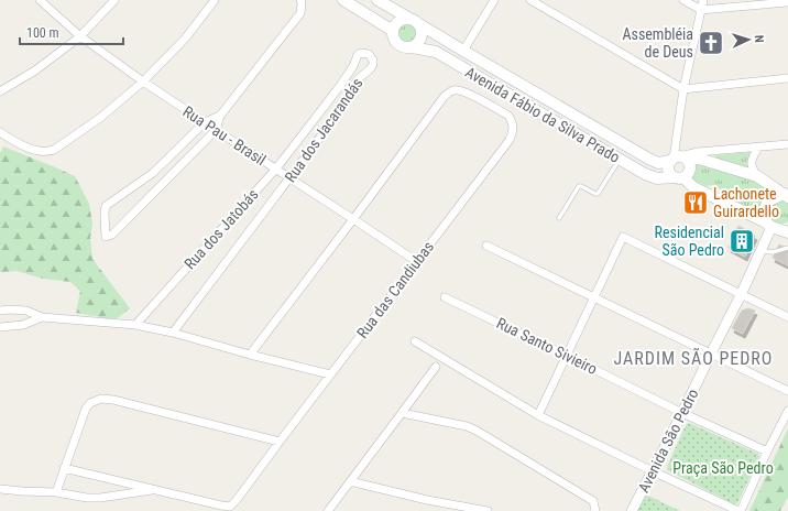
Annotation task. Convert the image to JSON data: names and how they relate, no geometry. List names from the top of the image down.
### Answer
{
  "streets": {
    "main road": ["Avenida Fábio da Silva Prado"],
    "street": [
      "Rua dos Jacarandás",
      "Rua Pau - Brasil",
      "Rua dos Jatobás",
      "Rua das Candiubas",
      "Rua Santo Sivieiro",
      "Avenida São Pedro"
    ]
  },
  "crossings": [
    ["Rua dos Jacarandás", "Rua Pau - Brasil"],
    ["Rua dos Jacarandás", "Rua dos Jatobás"],
    ["Rua Pau - Brasil", "Rua dos Jatobás"],
    ["Rua Pau - Brasil", "Rua das Candiubas"],
    ["Rua Santo Sivieiro", "Avenida São Pedro"]
  ],
  "districts": ["JARDIM SÃO PEDRO"],
  "parks": ["Praça São Pedro"],
  "places": {
    "church": ["Assembléia de Deus"],
    "restaurant": ["Lachonete Guirardello"],
    "building": ["Residencial São Pedro"]
  },
  "scale_bar": "100 m",
  "north": "right"
}
